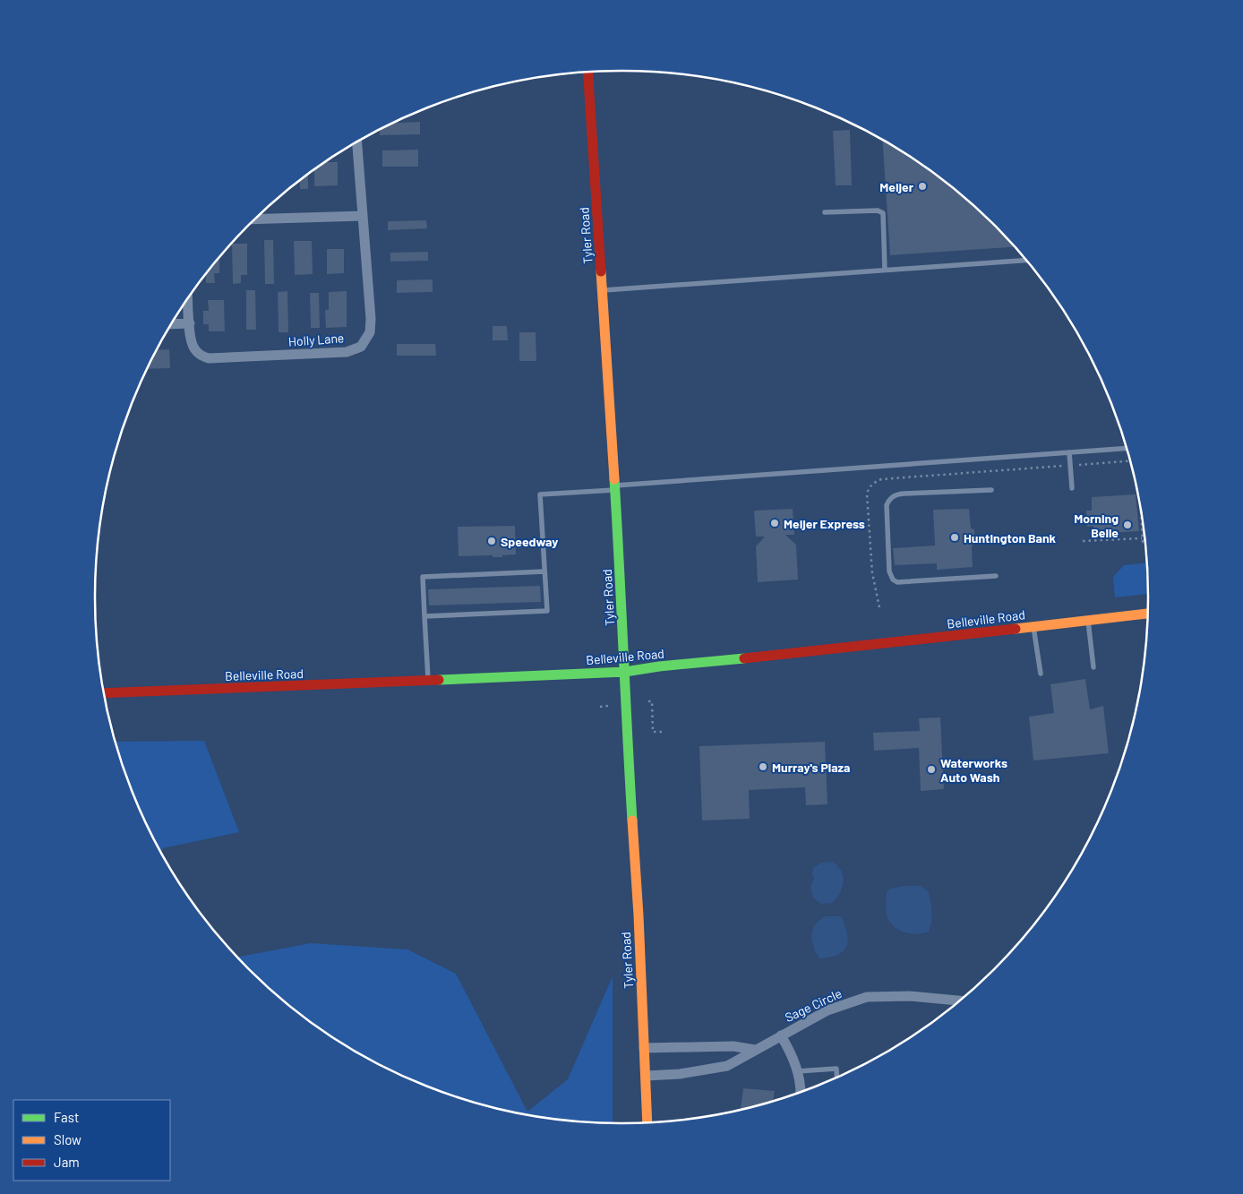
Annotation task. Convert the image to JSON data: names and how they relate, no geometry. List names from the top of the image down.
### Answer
{
  "streets": {
    "street": [
      "Tyler Road",
      "Holly Lane",
      "Belleville Road",
      "Sage Circle"
    ]
  },
  "crossings": [
    ["Tyler Road", "Belleville Road"],
    ["Tyler Road", "Sage Circle"]
  ],
  "places": [
    "Meijer",
    "Meijer Express",
    "Morning Belle",
    "Huntington Bank",
    "Speedway",
    "Murray's Plaza",
    "Waterworks Auto Wash"
  ],
  "legend": ["Fast", "Slow", "Jam"]
}
